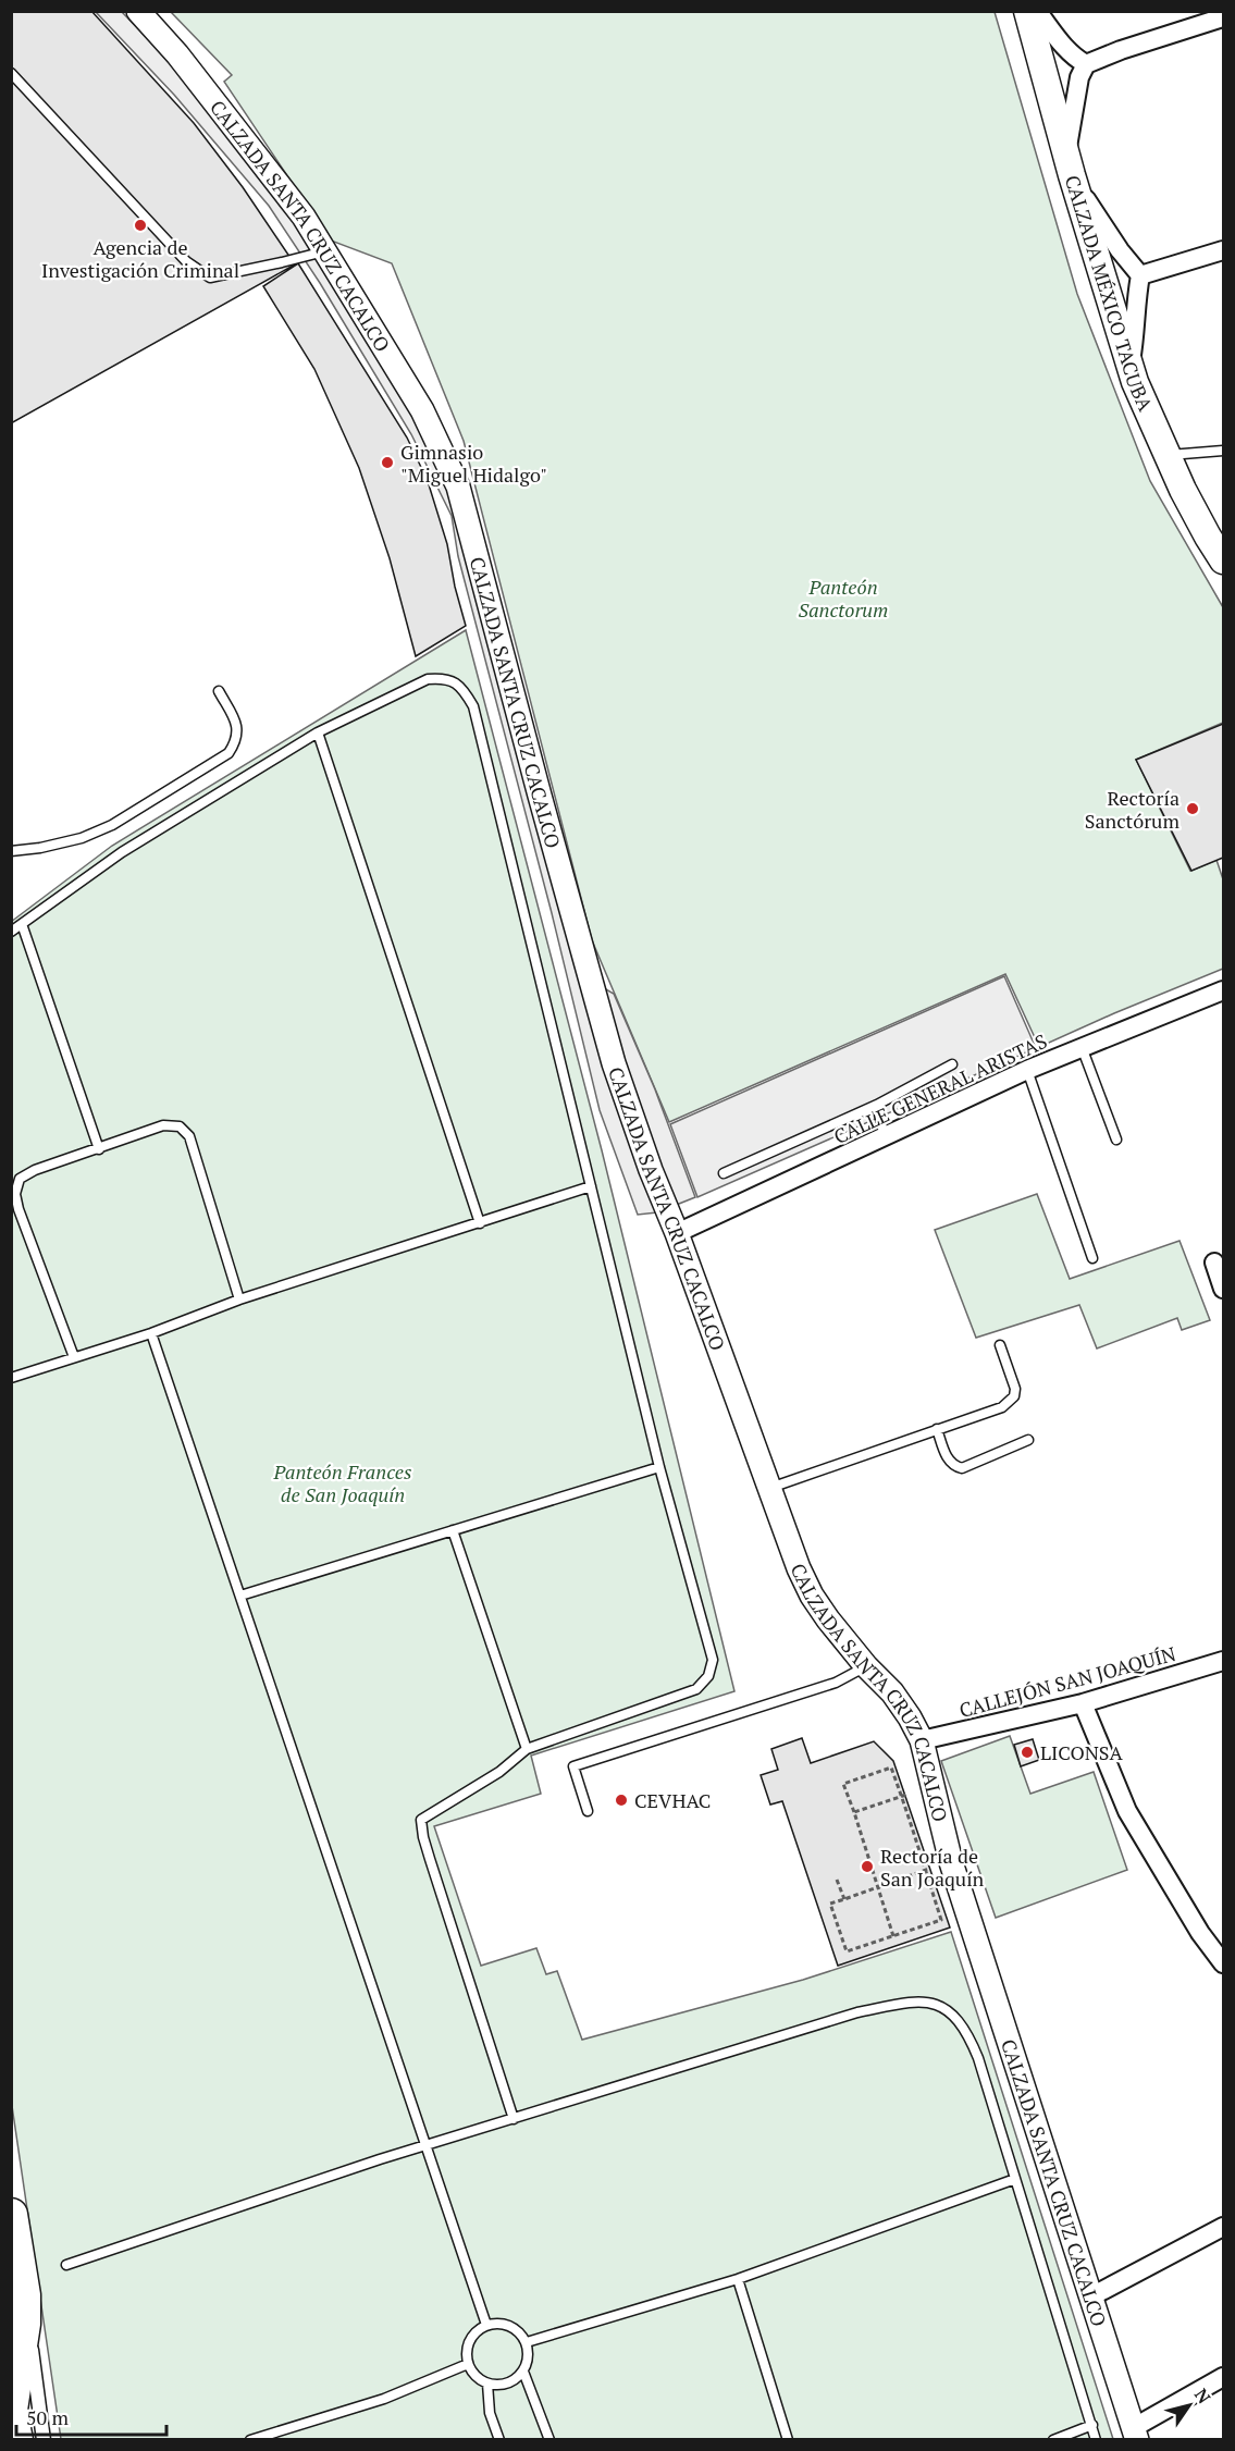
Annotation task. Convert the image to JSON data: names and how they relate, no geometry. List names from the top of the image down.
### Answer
{
  "streets": {
    "main road": ["CALZADA MÉXICO TACUBA"],
    "street": ["CALZADA SANTA CRUZ CACALCO", "CALLE GENERAL ARISTAS", "CALLEJÓN SAN JOAQUÍN"]
  },
  "crossings": [
    ["CALZADA SANTA CRUZ CACALCO", "CALLE GENERAL ARISTAS"],
    ["CALZADA SANTA CRUZ CACALCO", "CALLEJÓN SAN JOAQUÍN"]
  ],
  "parks": ["Panteón Sanctorum", "Panteón Frances de San Joaquín"],
  "places": [
    "Agencia de Investigación Criminal",
    "Gimnasio \"Miguel Hidalgo\"",
    "Rectoría Sanctórum",
    "LICONSA",
    "CEVHAC",
    "Rectoría de San Joaquín"
  ],
  "scale_bar": "50 m",
  "north": "top right"
}
